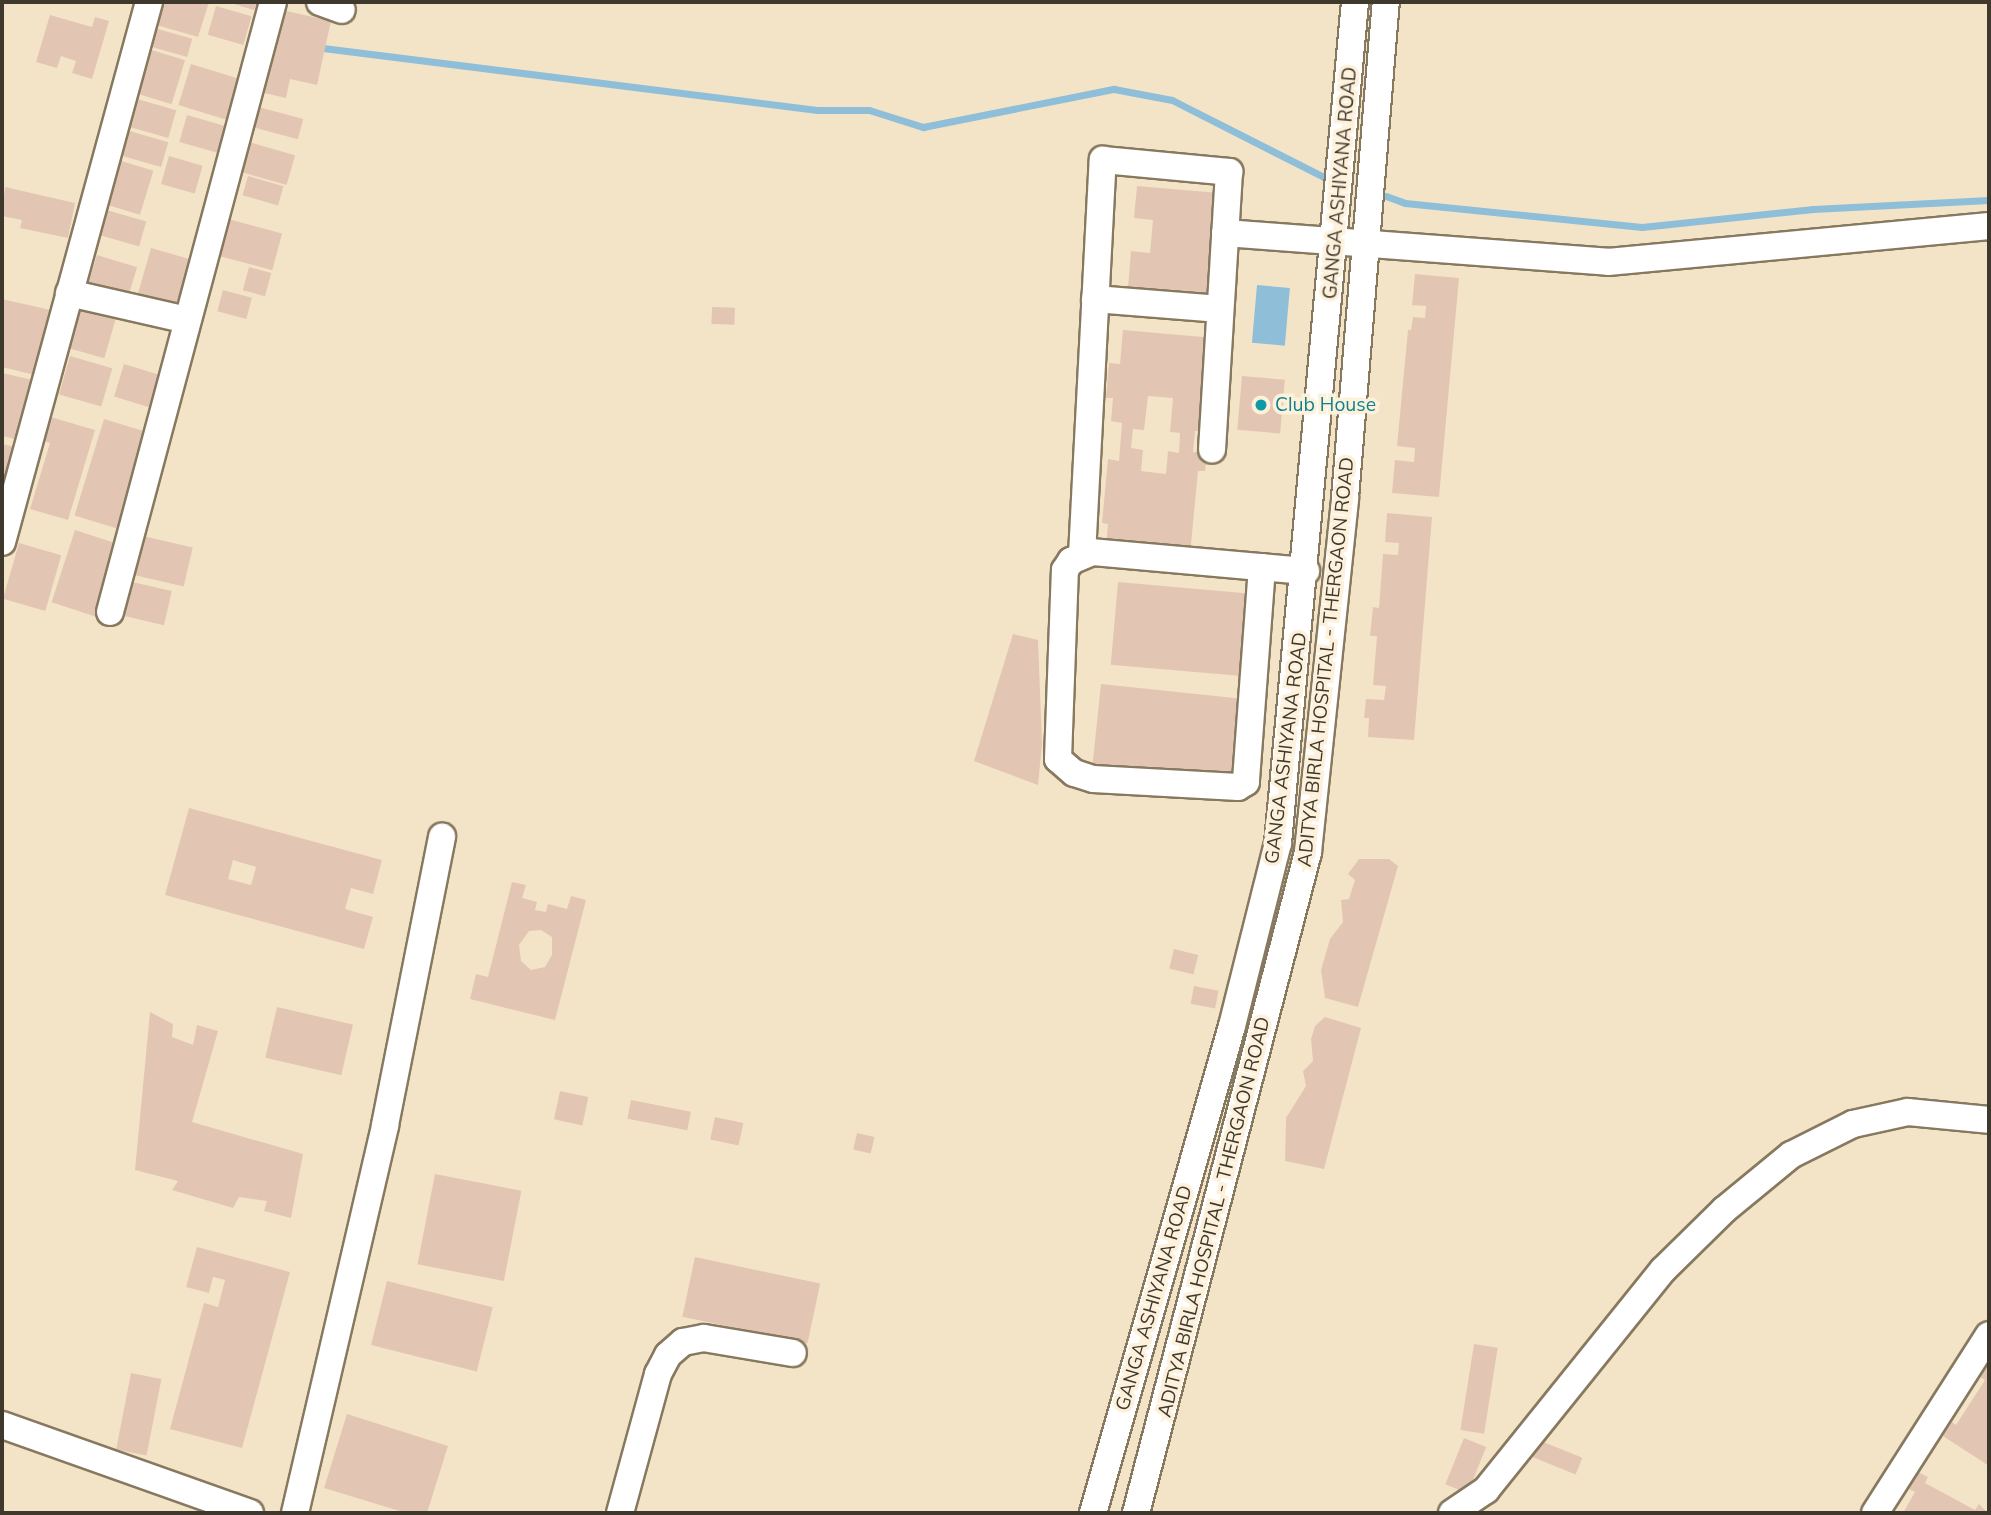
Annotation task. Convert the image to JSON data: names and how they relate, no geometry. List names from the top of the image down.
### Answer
{
  "streets": {
    "street": ["GANGA ASHIYANA ROAD", "ADITYA BIRLA HOSPITAL - THERGAON ROAD"]
  },
  "places": ["Club House"]
}
